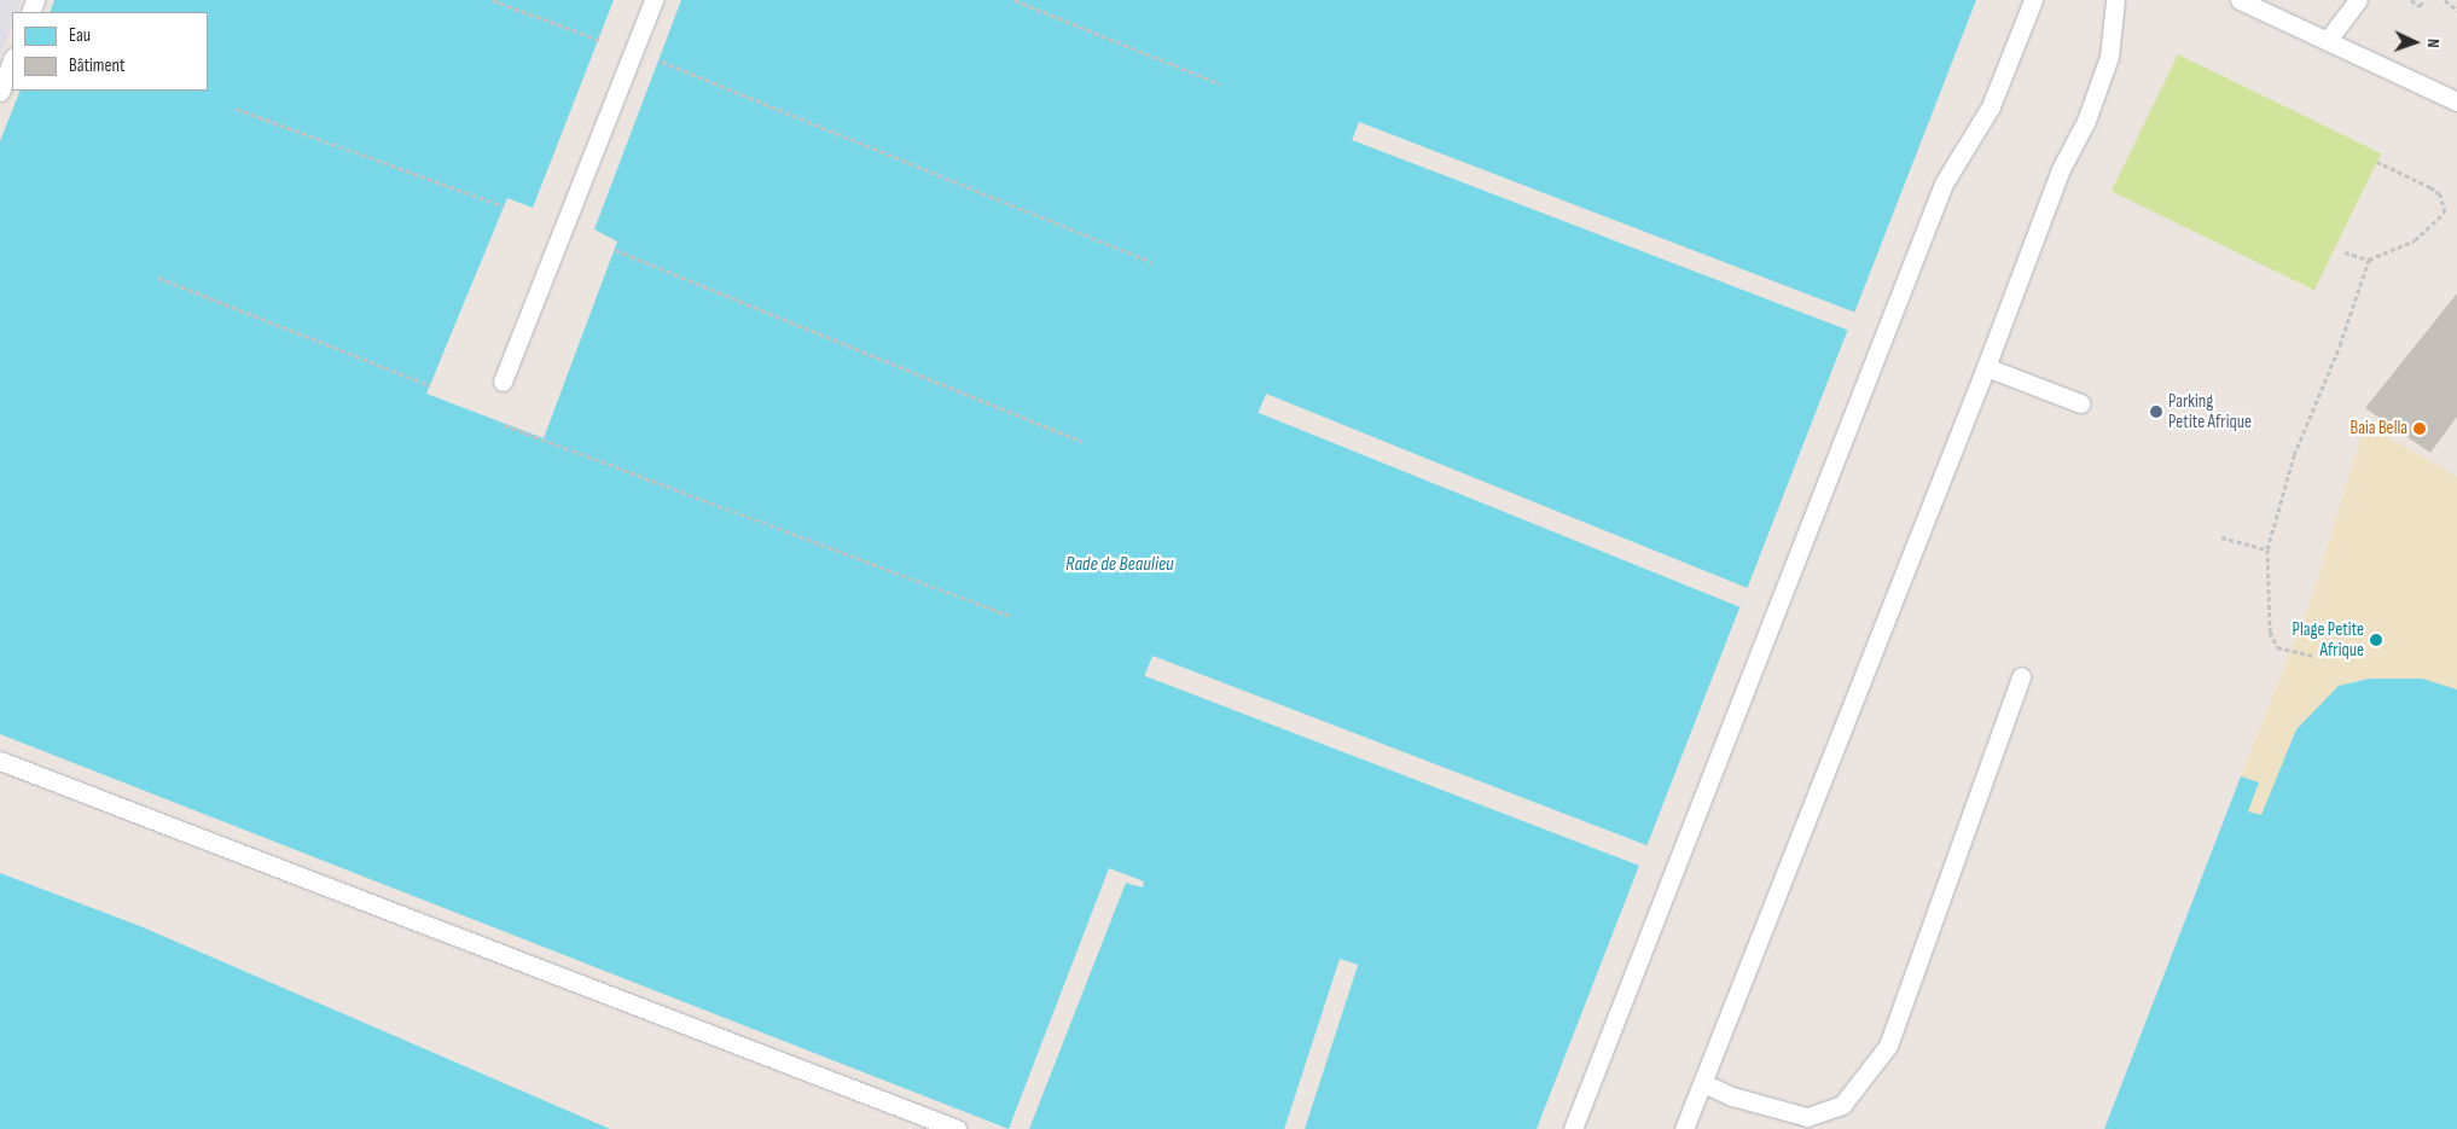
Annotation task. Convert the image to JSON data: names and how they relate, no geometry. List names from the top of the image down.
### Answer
{
  "water": ["Rade de Beaulieu"],
  "places": ["Parking Petite Afrique", "Baia Bella", "Plage Petite Afrique"],
  "legend": ["Eau", "Bâtiment"],
  "north": "right"
}
